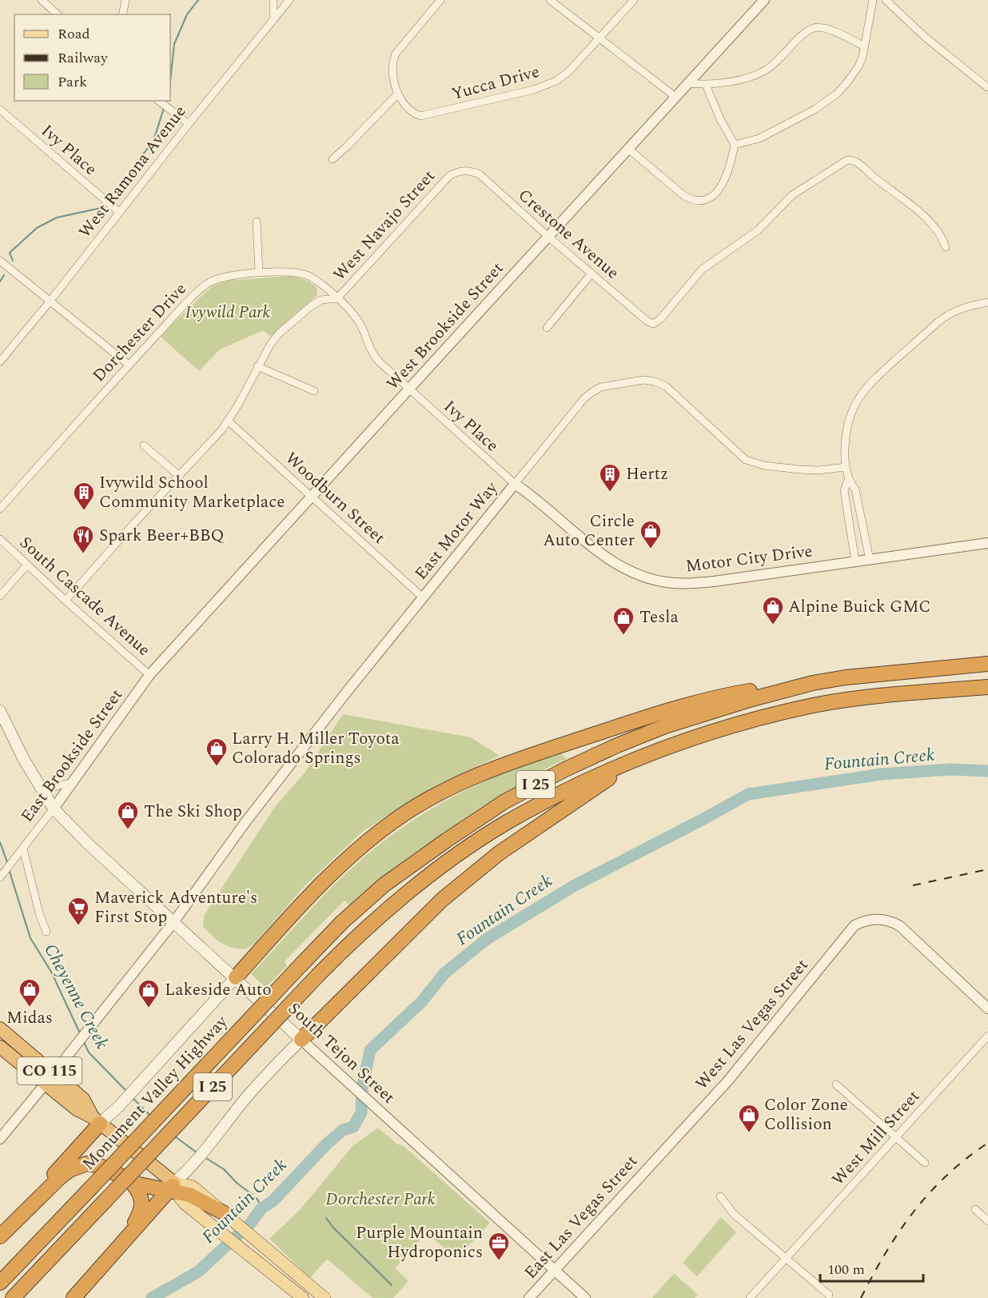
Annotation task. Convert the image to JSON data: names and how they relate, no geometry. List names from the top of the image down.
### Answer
{
  "streets": {
    "highway": ["I 25", "CO 115", "Monument Valley Highway"],
    "main road": ["South Tejon Street"],
    "street": [
      "Yucca Drive",
      "Ivy Place",
      "West Ramona Avenue",
      "West Navajo Street",
      "Crestone Avenue",
      "West Brookside Street",
      "Dorchester Drive",
      "Woodburn Street",
      "East Motor Way",
      "Motor City Drive",
      "South Cascade Avenue",
      "East Brookside Street",
      "West Las Vegas Street",
      "West Mill Street",
      "East Las Vegas Street"
    ]
  },
  "crossings": [
    ["Ivy Place", "West Ramona Avenue"],
    ["Ivy Place", "West Brookside Street"],
    ["Ivy Place", "Dorchester Drive"],
    ["Ivy Place", "East Motor Way"],
    ["Ivy Place", "Motor City Drive"],
    ["West Navajo Street", "Crestone Avenue"],
    ["West Navajo Street", "Dorchester Drive"],
    ["West Navajo Street", "Woodburn Street"],
    ["West Navajo Street", "South Cascade Avenue"],
    ["Crestone Avenue", "West Brookside Street"],
    ["West Brookside Street", "Dorchester Drive"],
    ["West Brookside Street", "Woodburn Street"],
    ["West Brookside Street", "South Cascade Avenue"],
    ["West Brookside Street", "East Brookside Street"],
    ["Woodburn Street", "East Motor Way"],
    ["East Motor Way", "Motor City Drive"],
    ["East Motor Way", "South Tejon Street"],
    ["East Motor Way", "CO 115"],
    ["South Cascade Avenue", "East Brookside Street"],
    ["East Brookside Street", "South Tejon Street"],
    ["West Las Vegas Street", "East Las Vegas Street"],
    ["South Tejon Street", "East Las Vegas Street"]
  ],
  "water": ["Fountain Creek", "Cheyenne Creek"],
  "parks": ["Ivywild Park", "Dorchester Park"],
  "places": {
    "building": ["Hertz", "Ivywild School Community Marketplace"],
    "shop": [
      "Circle Auto Center",
      "Alpine Buick GMC",
      "Tesla",
      "Larry H. Miller Toyota Colorado Springs",
      "The Ski Shop",
      "Midas",
      "Lakeside Auto",
      "Color Zone Collision"
    ],
    "restaurant": ["Spark Beer+BBQ"],
    "supermarket": ["Maverick Adventure's First Stop"],
    "office": ["Purple Mountain Hydroponics"]
  },
  "legend": ["Road", "Railway", "Park"],
  "scale_bar": "100 m"
}
